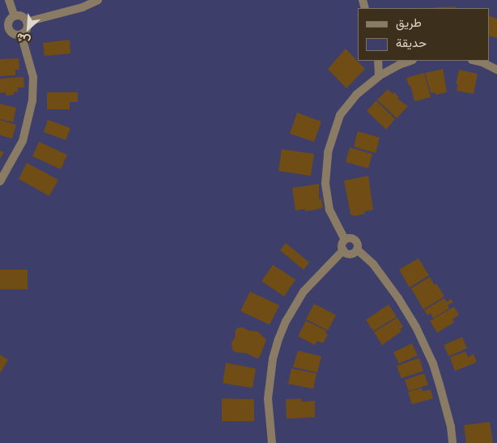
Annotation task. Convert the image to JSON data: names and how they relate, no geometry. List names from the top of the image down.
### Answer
{
  "legend": ["طريق", "حديقة"],
  "north": "bottom left"
}
